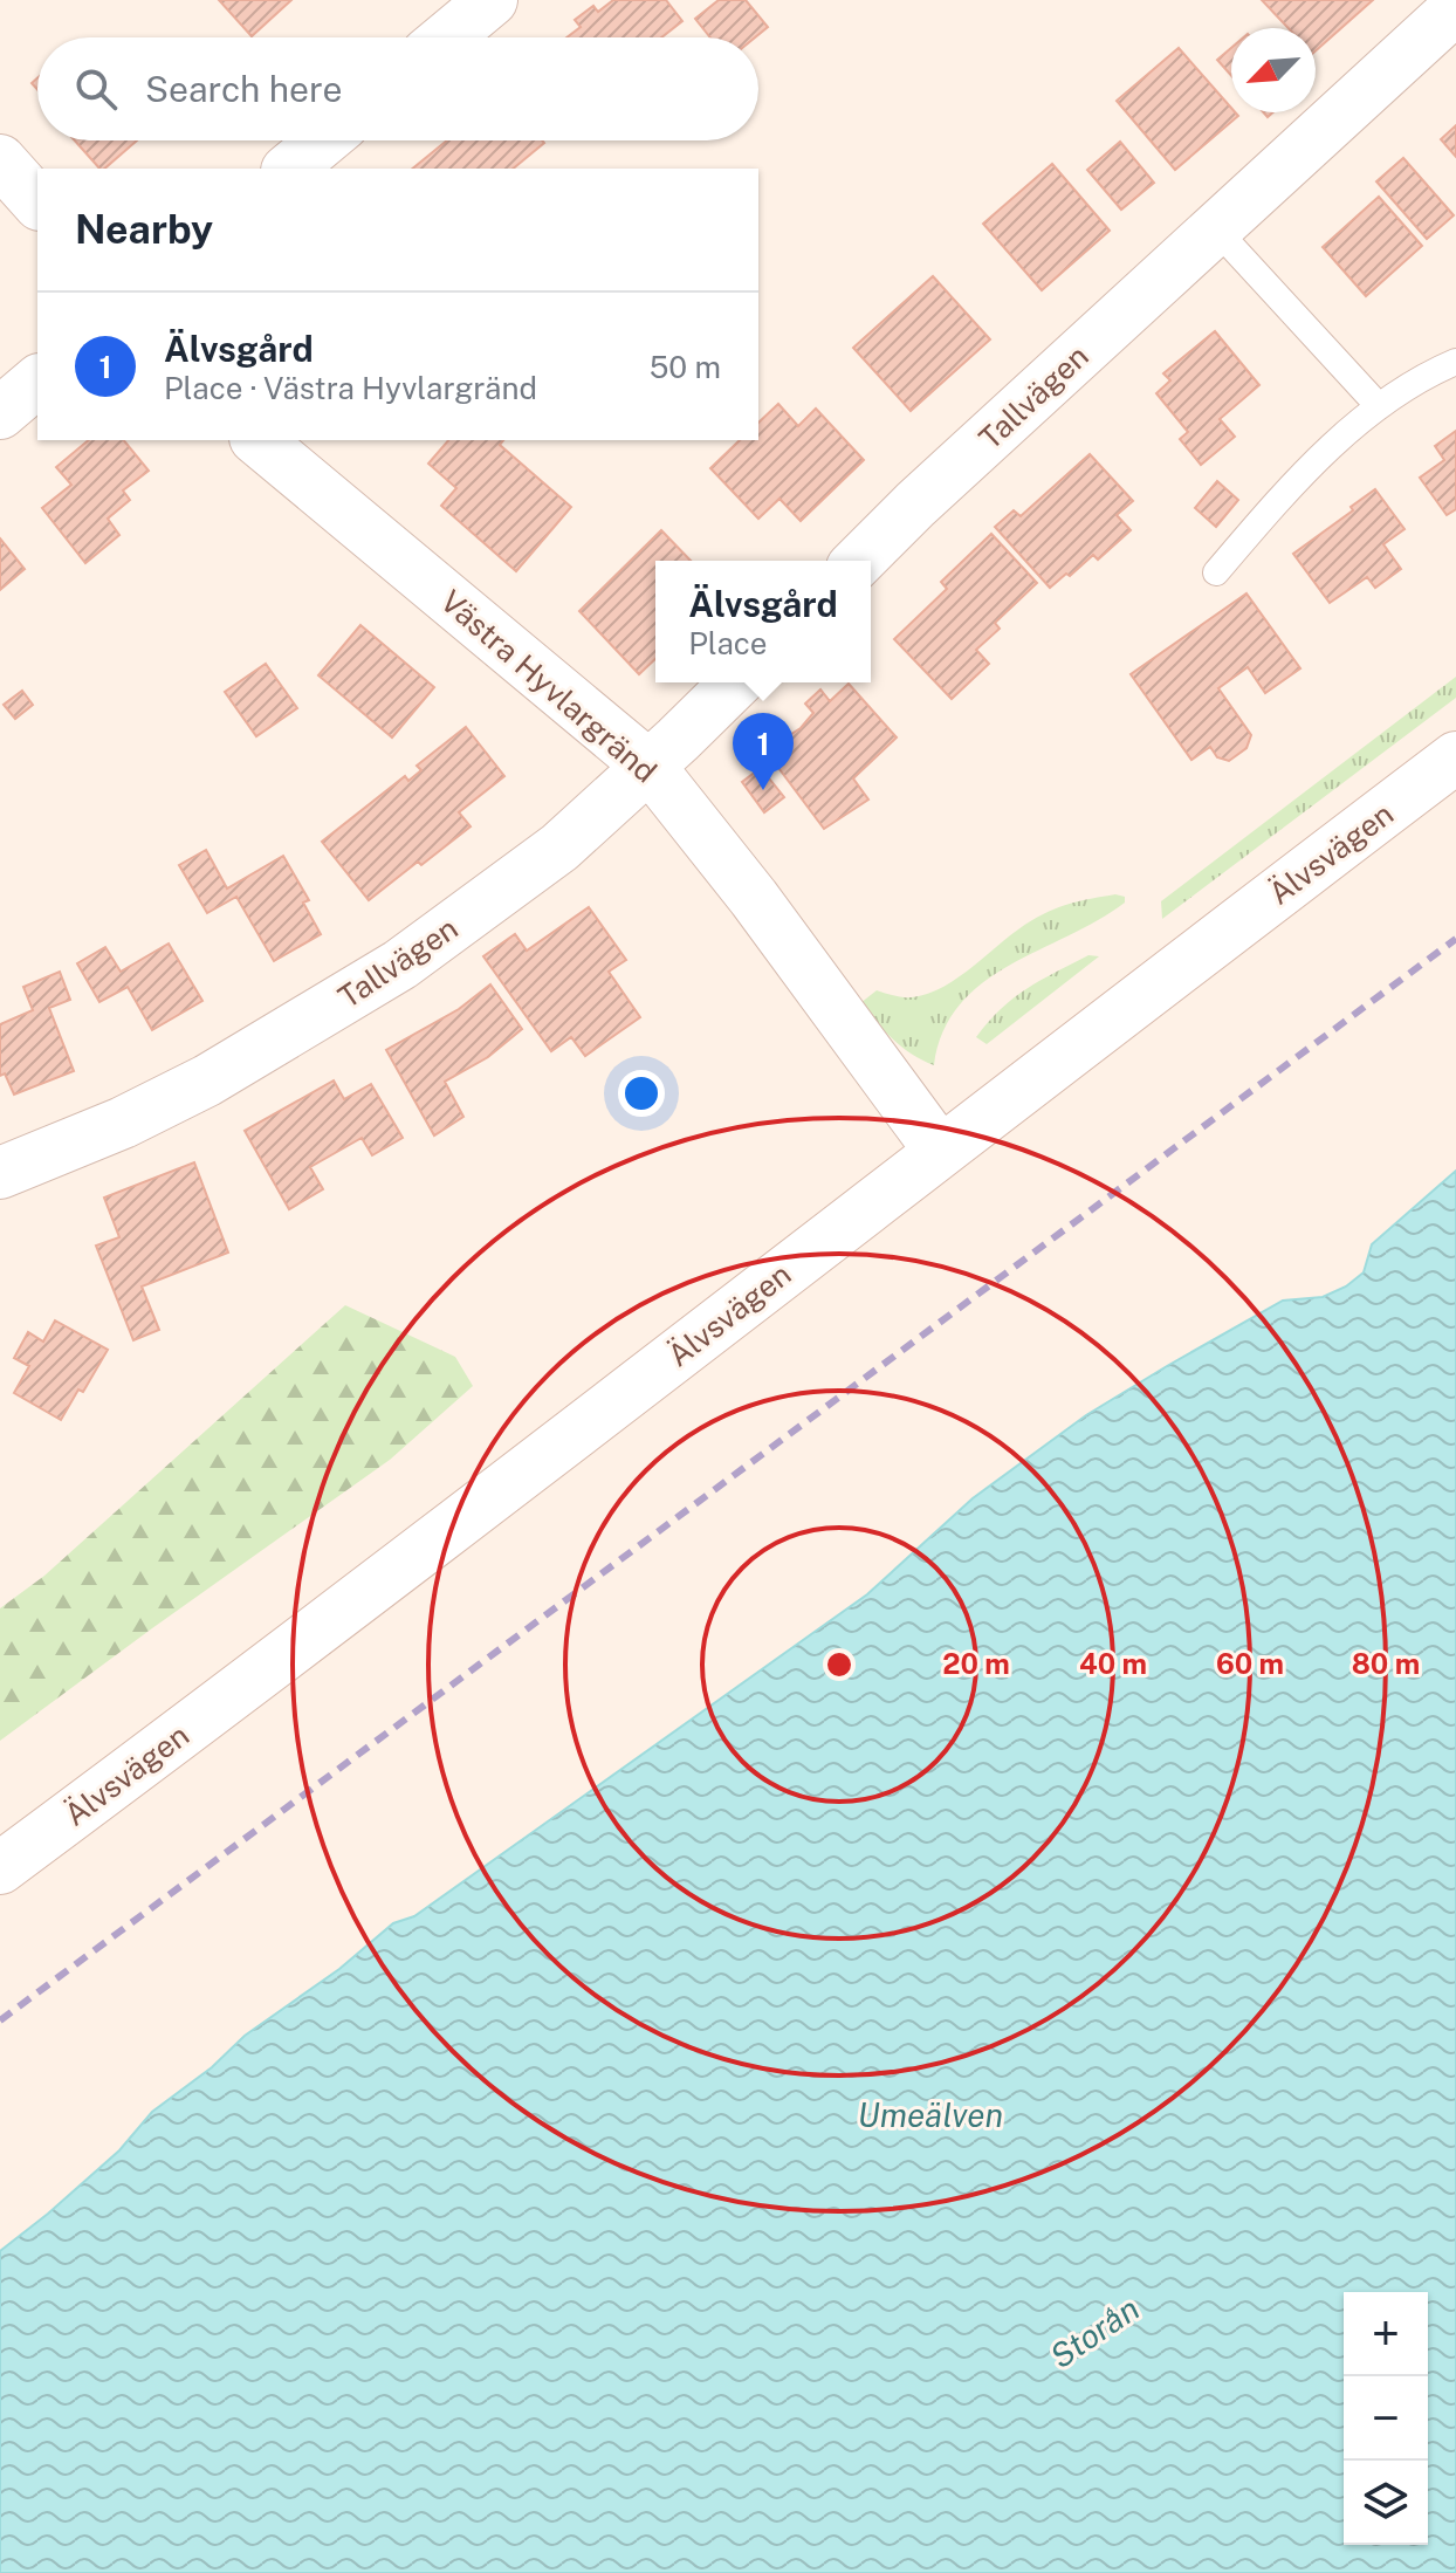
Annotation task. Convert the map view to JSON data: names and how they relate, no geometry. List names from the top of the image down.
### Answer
{
  "streets": {
    "street": ["Tallvägen", "Västra Hyvlargränd", "Älvsvägen"]
  },
  "crossings": [
    ["Tallvägen", "Västra Hyvlargränd"],
    ["Västra Hyvlargränd", "Älvsvägen"]
  ],
  "water": ["Umeälven", "Storån"],
  "north": "bottom left",
  "page": {
    "search": "Search here",
    "heading": "Nearby",
    "list": [
      {
        "mark": "1",
        "name": "Älvsgård",
        "note": "Place · Västra Hyvlargränd",
        "value": "50 m"
      }
    ],
    "popup": ["Älvsgård", "Place"],
    "pins": "1",
    "map_buttons": ["+", "−"]
  },
  "rings": [
    "20 m",
    "40 m",
    "60 m",
    "80 m"
  ]
}
